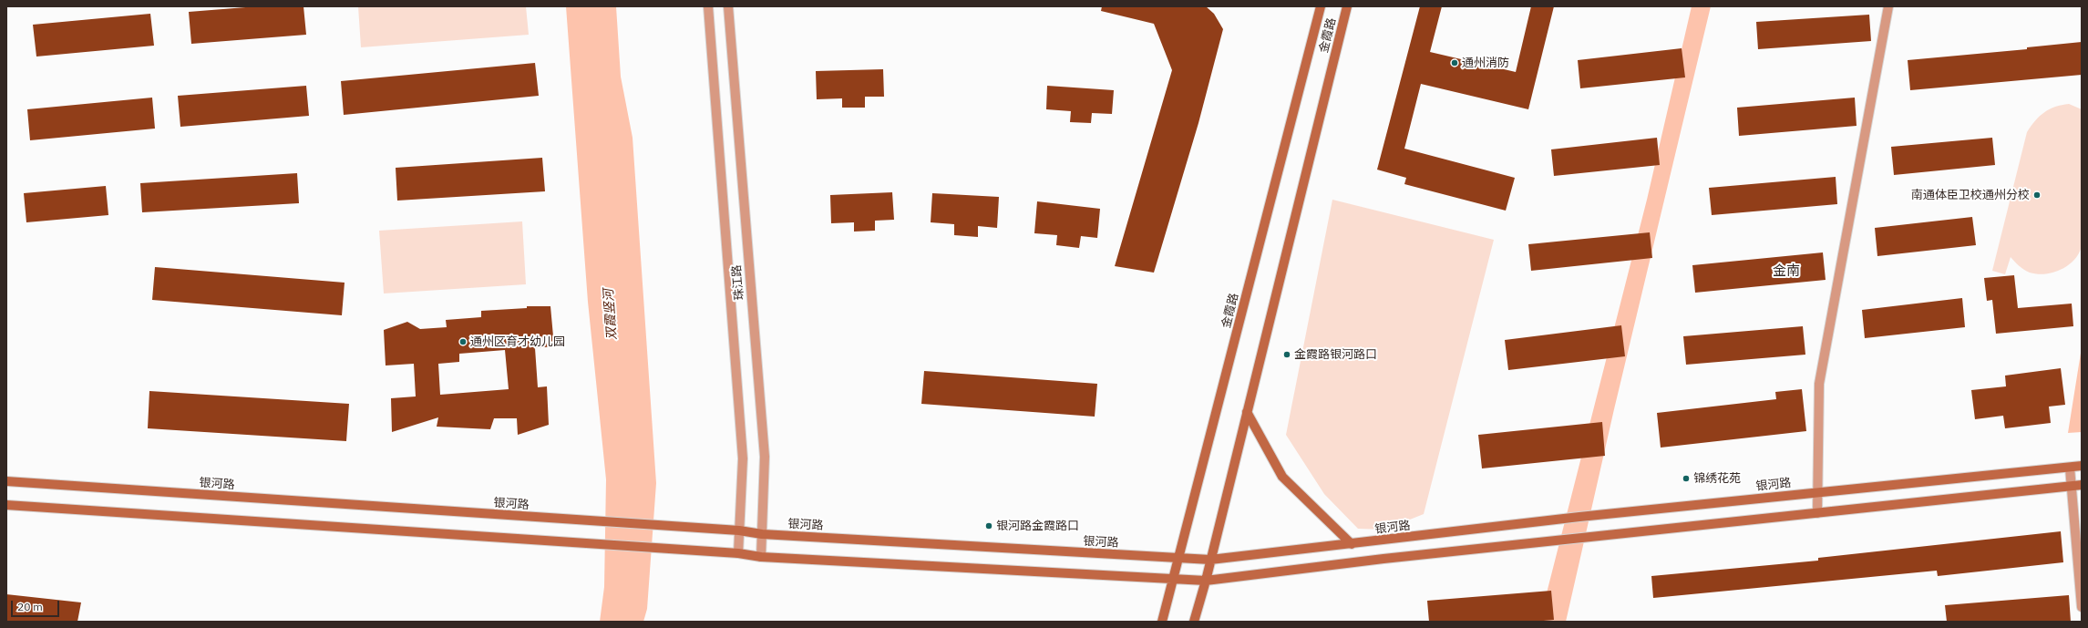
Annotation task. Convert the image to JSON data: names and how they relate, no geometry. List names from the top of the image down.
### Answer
{
  "streets": {
    "main road": ["金霞路", "银河路"],
    "street": ["珠江路"]
  },
  "crossings": [
    ["金霞路", "银河路"],
    ["珠江路", "银河路"]
  ],
  "districts": ["金南"],
  "water": ["双霞竖河"],
  "places": [
    "通州消防",
    "南通体臣卫校通州分校",
    "通州区育才幼儿园",
    "金霞路银河路口",
    "锦绣花苑",
    "银河路金霞路口"
  ],
  "scale_bar": "20 m"
}
